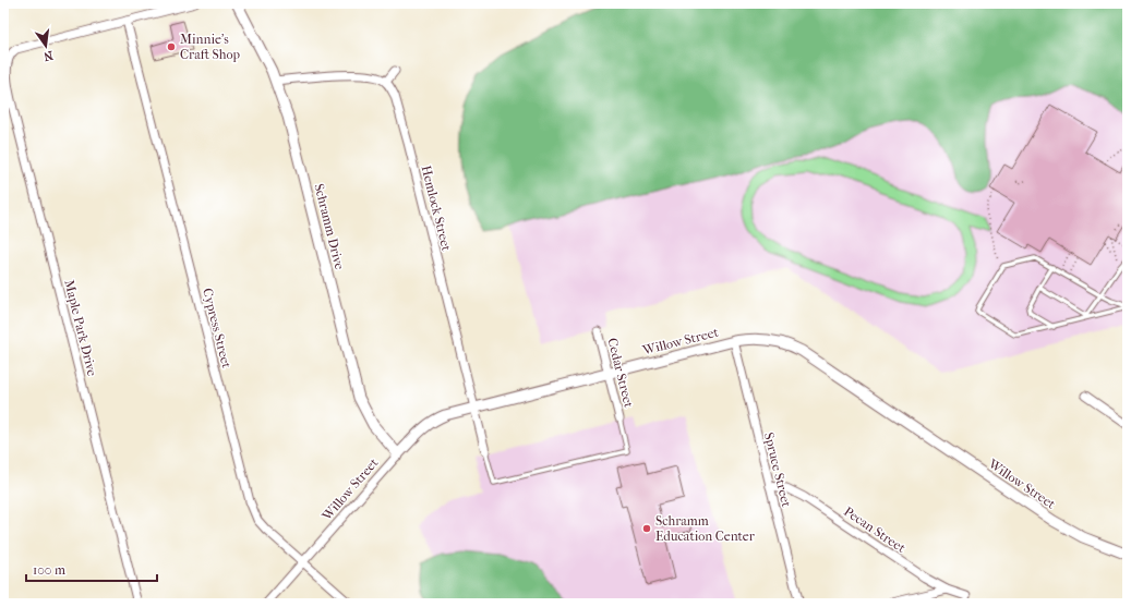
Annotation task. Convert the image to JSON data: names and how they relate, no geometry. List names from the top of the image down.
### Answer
{
  "streets": {
    "street": [
      "Hemlock Street",
      "Schramm Drive",
      "Maple Park Drive",
      "Cypress Street",
      "Willow Street",
      "Cedar Street",
      "Spruce Street",
      "Pecan Street"
    ]
  },
  "crossings": [
    ["Hemlock Street", "Willow Street"],
    ["Schramm Drive", "Willow Street"],
    ["Maple Park Drive", "Cypress Street"],
    ["Cypress Street", "Willow Street"],
    ["Willow Street", "Cedar Street"],
    ["Willow Street", "Spruce Street"],
    ["Spruce Street", "Pecan Street"]
  ],
  "places": ["Minnie's Craft Shop", "Schramm Education Center"],
  "scale_bar": "100 m",
  "north": "bottom"
}
